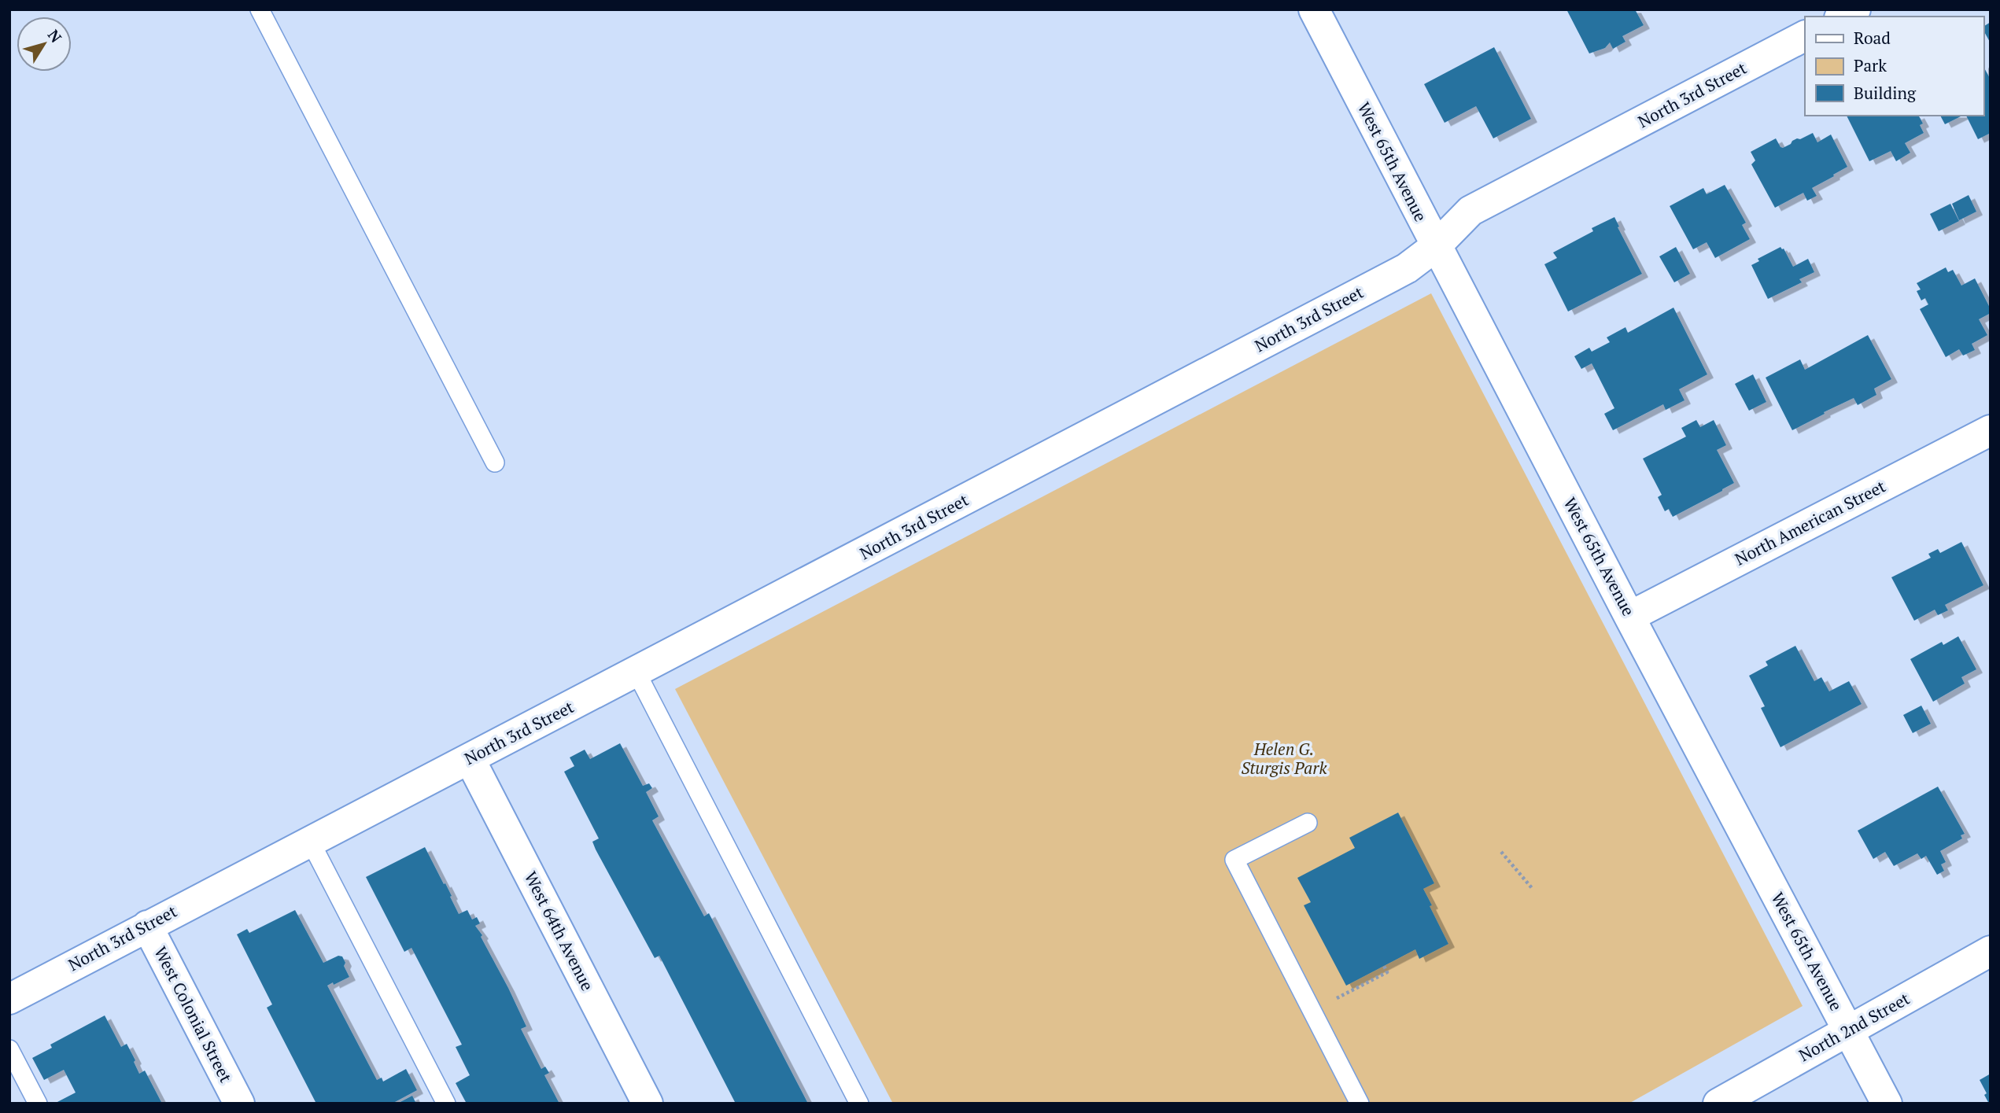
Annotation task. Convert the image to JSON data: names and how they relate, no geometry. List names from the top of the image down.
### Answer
{
  "streets": {
    "street": [
      "North 3rd Street",
      "West 65th Avenue",
      "North American Street",
      "West 64th Avenue",
      "West Colonial Street",
      "North 2nd Street"
    ]
  },
  "crossings": [
    ["North 3rd Street", "West 65th Avenue"],
    ["North 3rd Street", "West 64th Avenue"],
    ["North 3rd Street", "West Colonial Street"],
    ["West 65th Avenue", "North American Street"],
    ["West 65th Avenue", "North 2nd Street"]
  ],
  "parks": ["Helen G. Sturgis Park"],
  "legend": ["Road", "Park", "Building"],
  "north": "top right"
}
